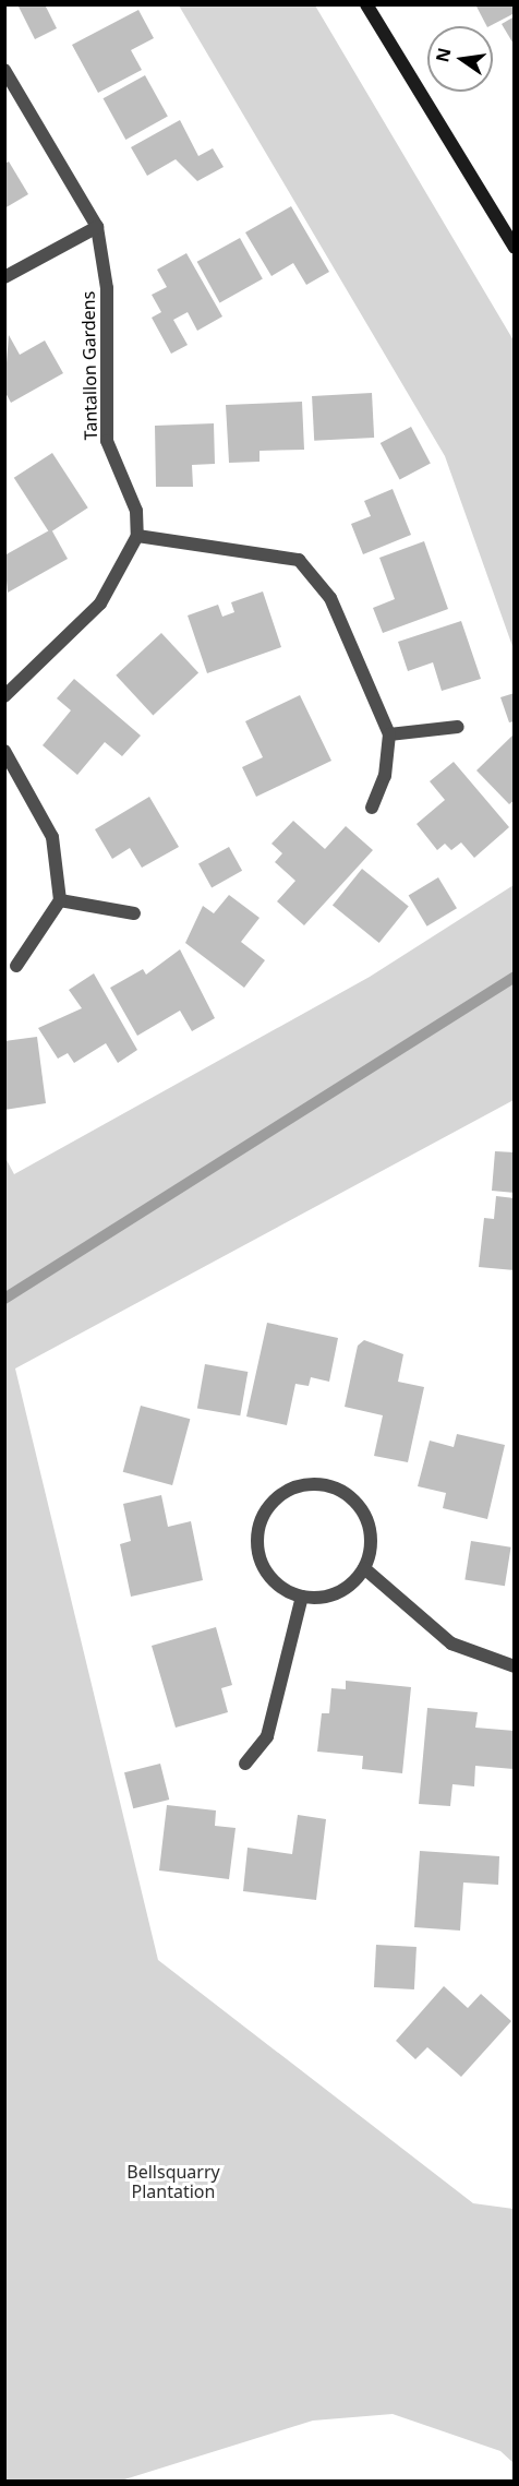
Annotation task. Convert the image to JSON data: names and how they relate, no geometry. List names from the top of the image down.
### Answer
{
  "streets": {
    "street": ["Tantallon Gardens"]
  },
  "parks": ["Bellsquarry Plantation"],
  "north": "left"
}
